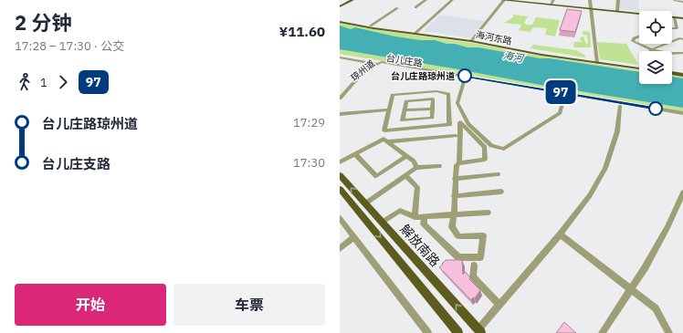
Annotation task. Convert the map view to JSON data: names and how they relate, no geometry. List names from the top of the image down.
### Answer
{
  "streets": {
    "main road": ["海河东路", "解放南路"],
    "street": ["台儿庄路", "琼州道"]
  },
  "crossings": [
    ["台儿庄路", "琼州道"]
  ],
  "water": ["海河"],
  "places": ["台儿庄路琼州道"],
  "lines": ["bus line 97"],
  "page": {
    "heading": ["2 分钟", "17:28 – 17:30 · 公交", "¥11.60"],
    "on_map": "97",
    "legs": ["1", "97"],
    "list": [
      {
        "name": "台儿庄路琼州道",
        "value": "17:29"
      },
      {
        "name": "台儿庄支路",
        "value": "17:30"
      }
    ],
    "buttons": ["开始", "车票"]
  }
}
